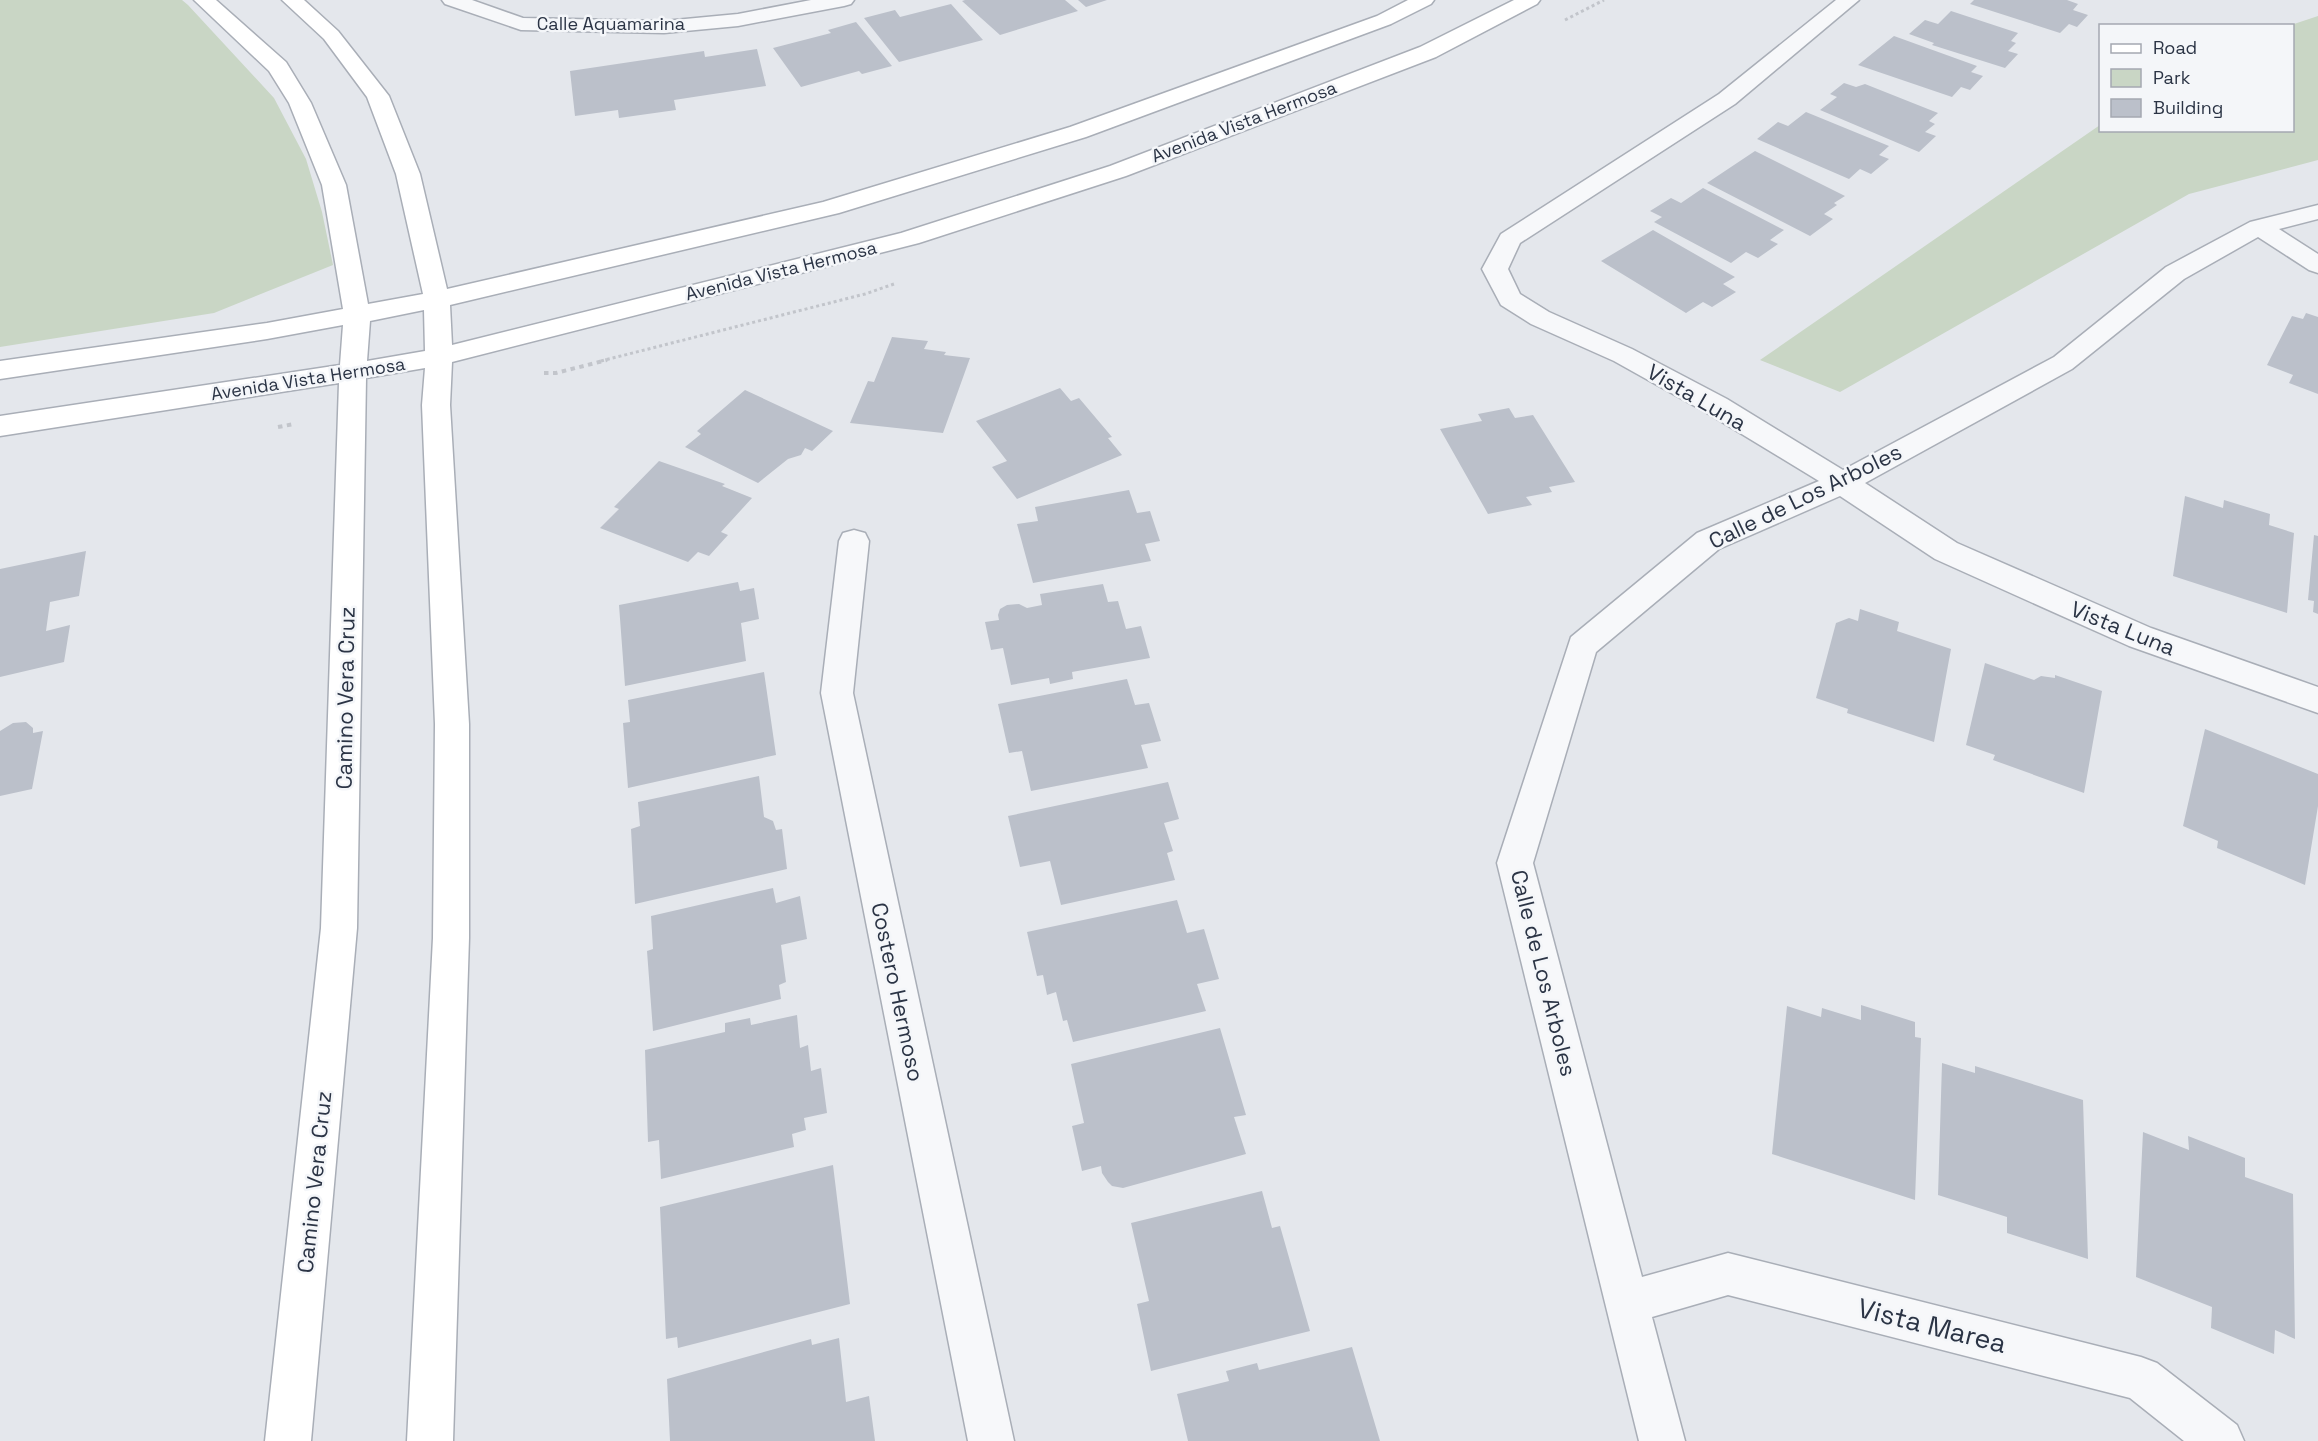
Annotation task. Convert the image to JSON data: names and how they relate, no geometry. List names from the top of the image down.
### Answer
{
  "streets": {
    "main road": ["Avenida Vista Hermosa", "Camino Vera Cruz"],
    "street": [
      "Calle Aquamarina",
      "Vista Luna",
      "Calle de Los Arboles",
      "Costero Hermoso",
      "Vista Marea"
    ]
  },
  "crossings": [
    ["Avenida Vista Hermosa", "Camino Vera Cruz"],
    ["Vista Luna", "Calle de Los Arboles"],
    ["Calle de Los Arboles", "Vista Marea"]
  ],
  "legend": ["Road", "Park", "Building"]
}
